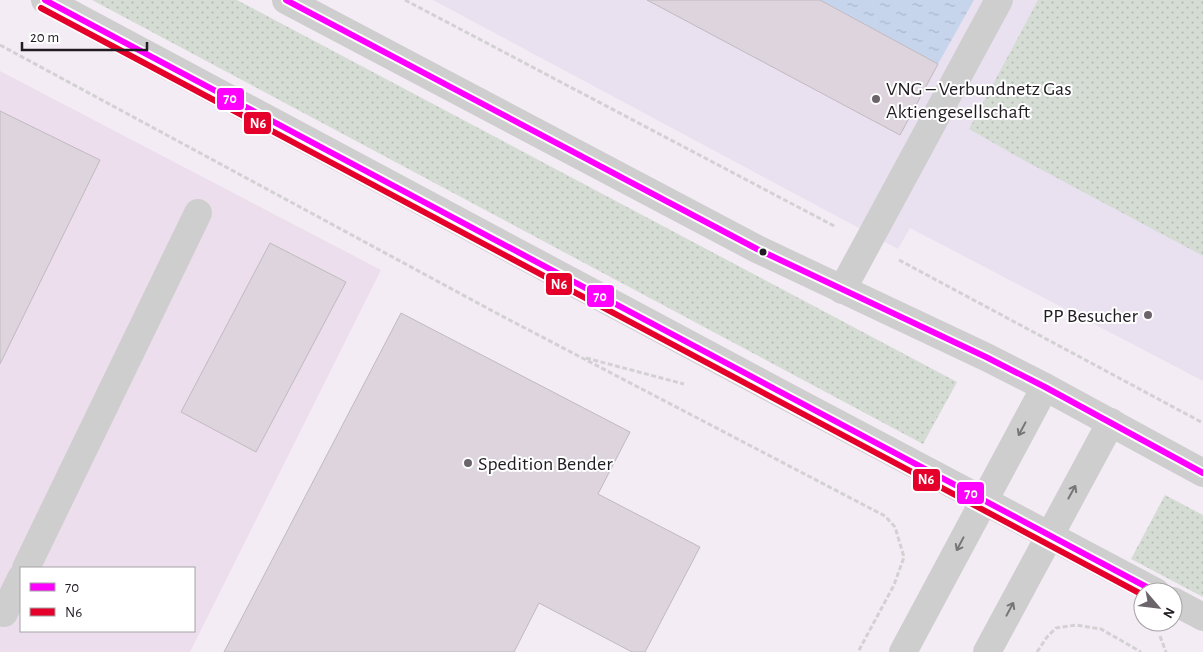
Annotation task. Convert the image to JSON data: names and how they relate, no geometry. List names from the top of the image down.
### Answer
{
  "places": ["VNG – Verbundnetz Gas Aktiengesellschaft", "PP Besucher", "Spedition Bender"],
  "lines": ["transit line 70", "transit line N6"],
  "legend": ["70", "N6"],
  "scale_bar": "20 m",
  "north": "bottom right"
}
